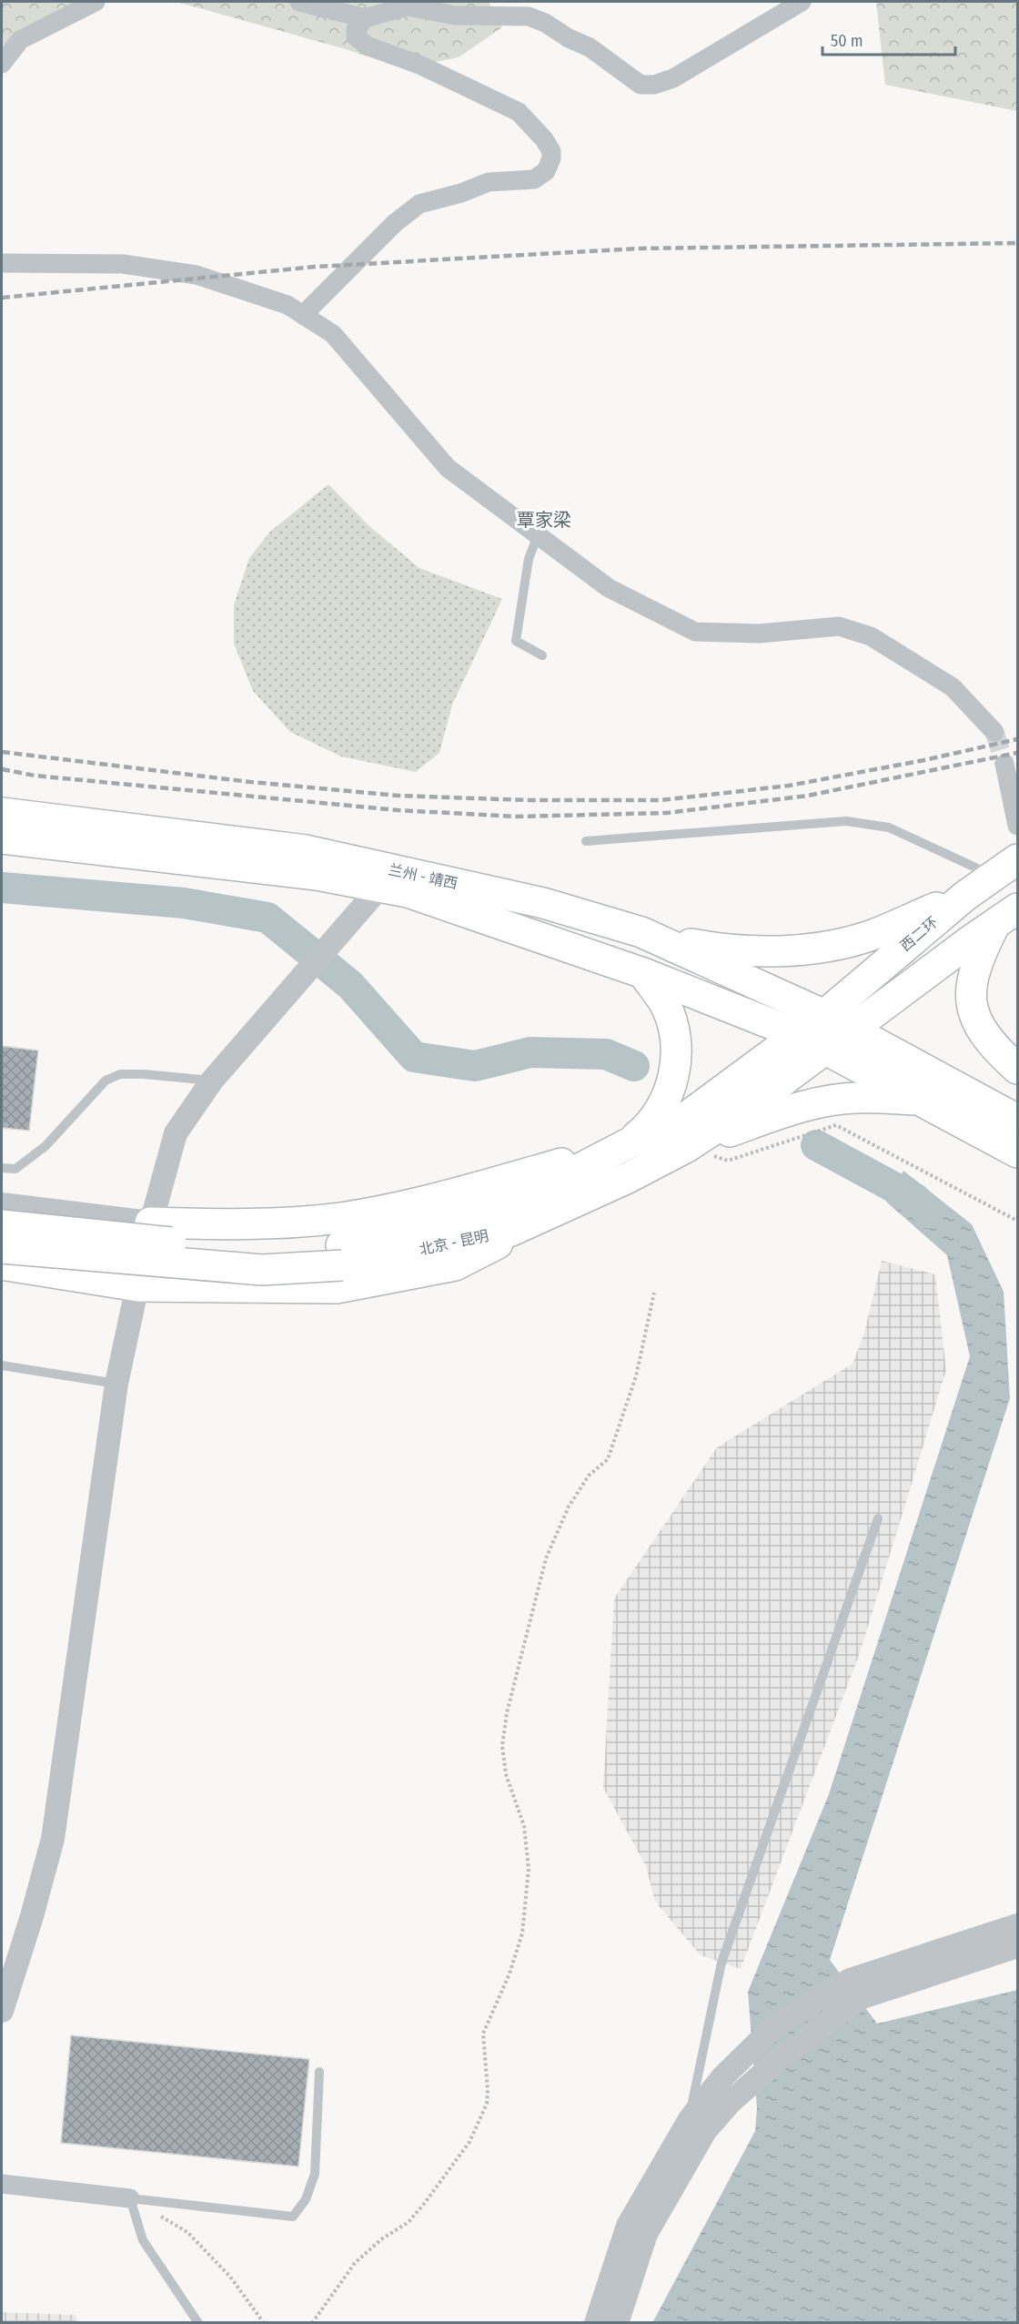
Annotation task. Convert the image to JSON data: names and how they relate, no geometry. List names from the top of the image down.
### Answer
{
  "streets": {
    "highway": ["兰州 - 靖西", "西二环", "北京 - 昆明"]
  },
  "crossings": [
    ["兰州 - 靖西", "西二环"],
    ["兰州 - 靖西", "北京 - 昆明"],
    ["西二环", "北京 - 昆明"]
  ],
  "districts": ["覃家梁"],
  "scale_bar": "50 m"
}
